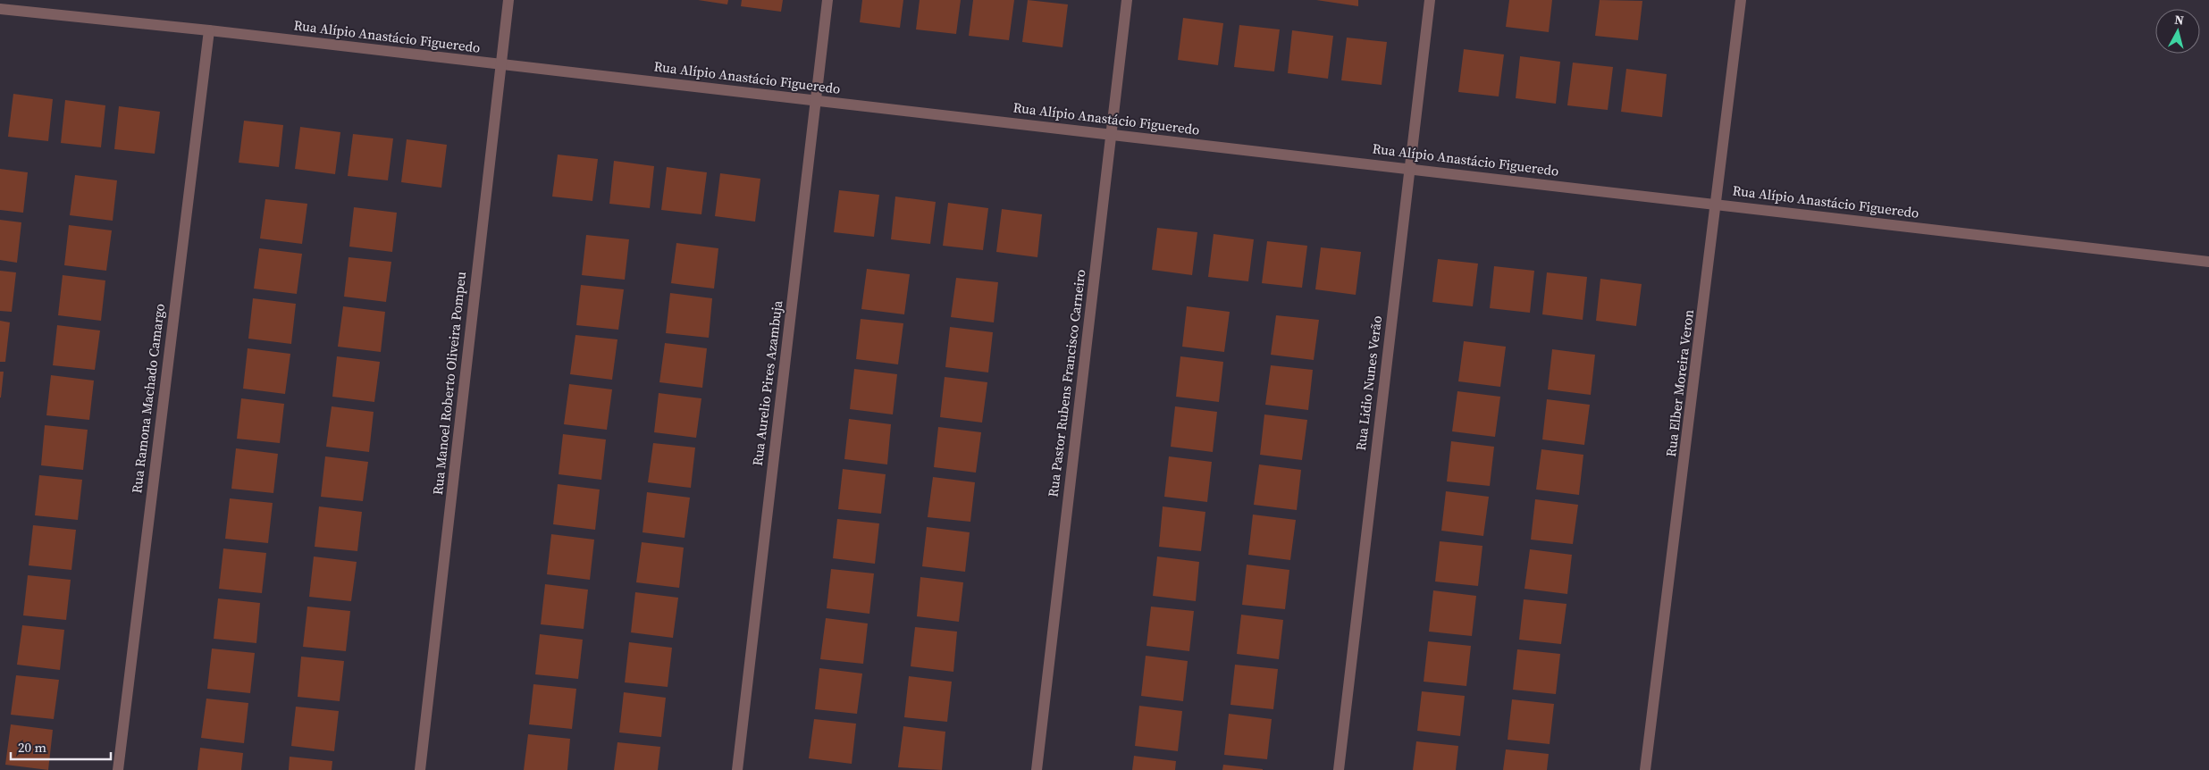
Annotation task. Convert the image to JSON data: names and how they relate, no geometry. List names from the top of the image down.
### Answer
{
  "streets": {
    "street": [
      "Rua Alípio Anastácio Figueredo",
      "Rua Manoel Roberto Oliveira Pompeu",
      "Rua Aurelio Pires Azambuja",
      "Rua Pastor Rubens Francisco Carneiro",
      "Rua Lidio Nunes Verão",
      "Rua Elber Moreira Veron",
      "Rua Ramona Machado Camargo"
    ]
  },
  "crossings": [
    ["Rua Alípio Anastácio Figueredo", "Rua Manoel Roberto Oliveira Pompeu"],
    ["Rua Alípio Anastácio Figueredo", "Rua Aurelio Pires Azambuja"],
    ["Rua Alípio Anastácio Figueredo", "Rua Pastor Rubens Francisco Carneiro"],
    ["Rua Alípio Anastácio Figueredo", "Rua Lidio Nunes Verão"],
    ["Rua Alípio Anastácio Figueredo", "Rua Elber Moreira Veron"],
    ["Rua Alípio Anastácio Figueredo", "Rua Ramona Machado Camargo"]
  ],
  "scale_bar": "20 m",
  "north": "top"
}
